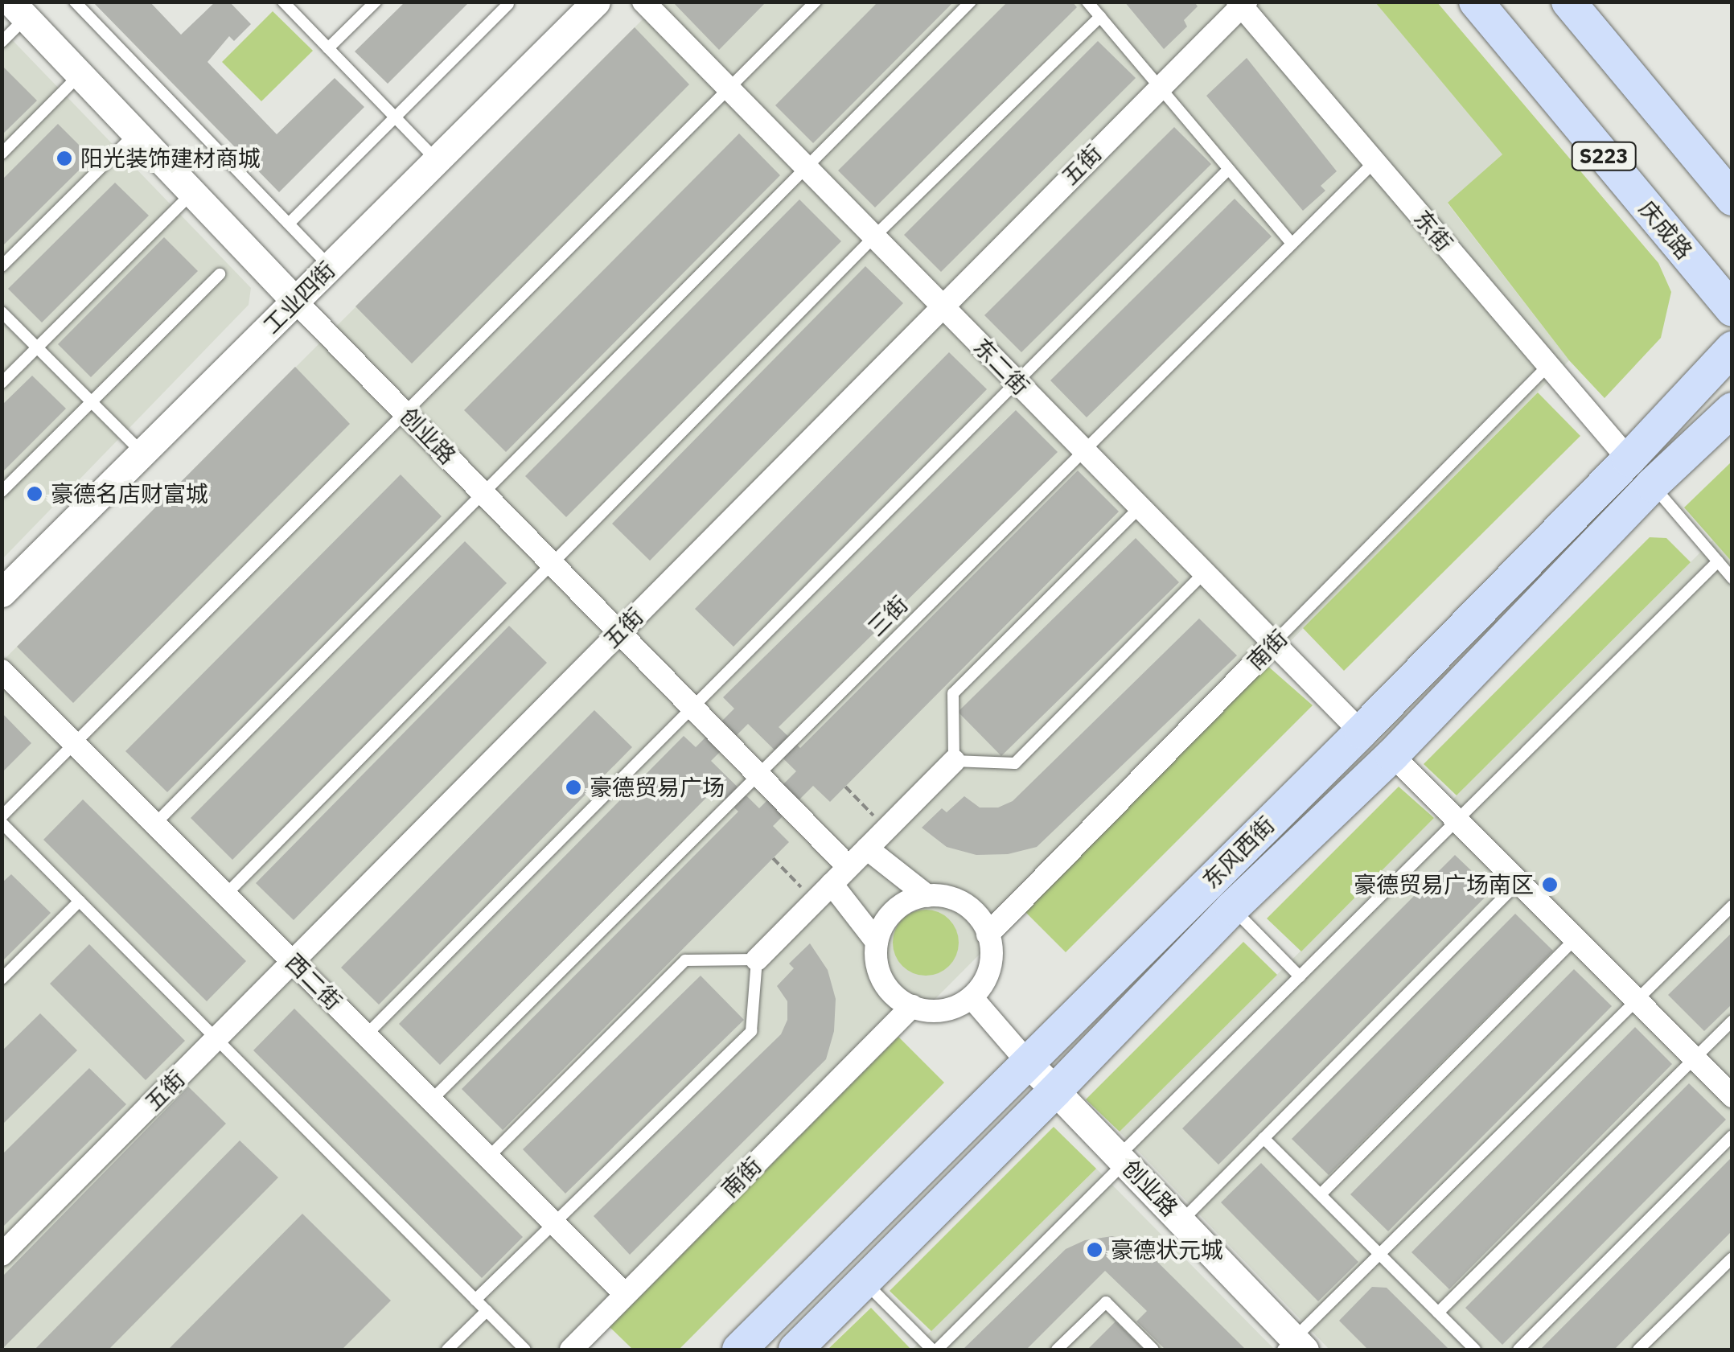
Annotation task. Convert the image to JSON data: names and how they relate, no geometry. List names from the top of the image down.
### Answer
{
  "streets": {
    "main road": ["S223", "庆成路", "东风西街"],
    "street": [
      "五街",
      "东街",
      "工业四街",
      "东二街",
      "创业路",
      "南街",
      "西二街"
    ],
    "lane": ["三街"]
  },
  "crossings": [
    ["五街", "东街"],
    ["五街", "东二街"],
    ["五街", "创业路"],
    ["五街", "西二街"],
    ["东街", "三街"],
    ["东街", "南街"],
    ["东街", "东风西街"],
    ["工业四街", "创业路"],
    ["东二街", "三街"],
    ["东二街", "南街"],
    ["东二街", "东风西街"],
    ["创业路", "三街"],
    ["创业路", "东风西街"],
    ["三街", "西二街"],
    ["南街", "西二街"]
  ],
  "places": [
    "阳光装饰建材商城",
    "豪德名店财富城",
    "豪德贸易广场",
    "豪德贸易广场南区",
    "豪德状元城"
  ]
}
